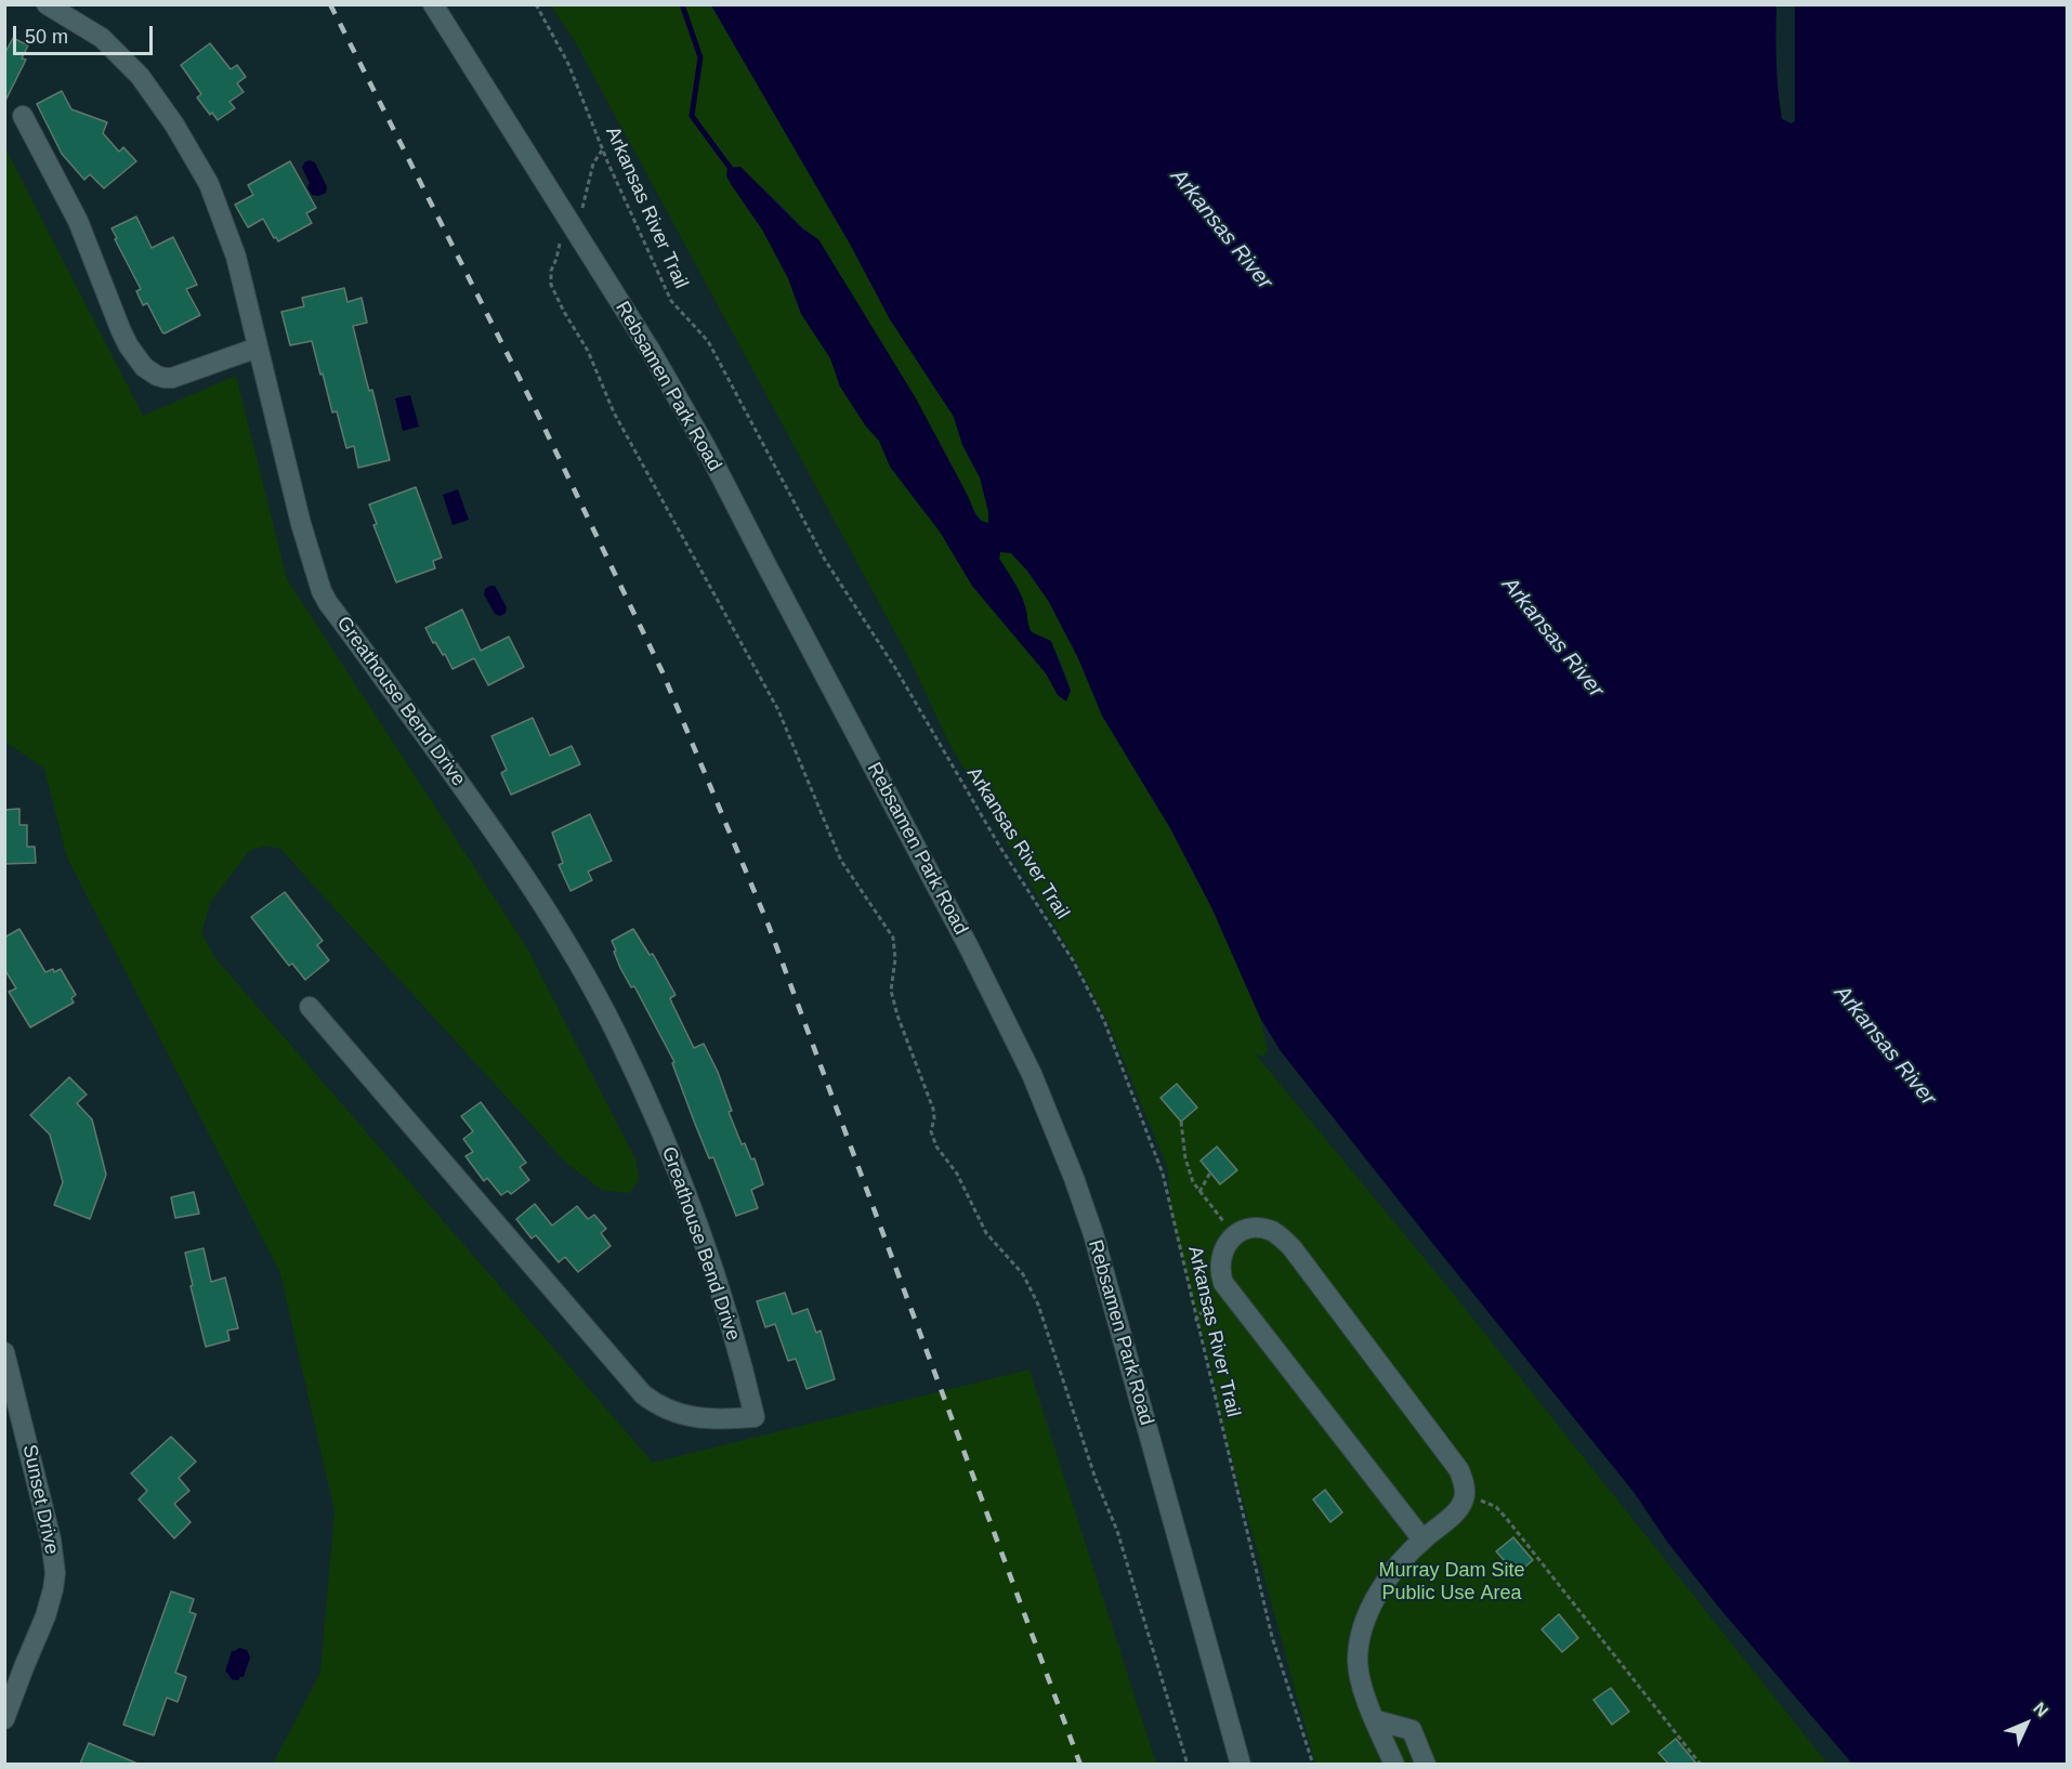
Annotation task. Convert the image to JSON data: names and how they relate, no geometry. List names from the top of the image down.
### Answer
{
  "streets": {
    "street": ["Rebsamen Park Road", "Greathouse Bend Drive", "Sunset Drive"],
    "path": ["Arkansas River Trail"]
  },
  "water": ["Arkansas River"],
  "parks": ["Murray Dam Site Public Use Area"],
  "scale_bar": "50 m",
  "north": "top right"
}
